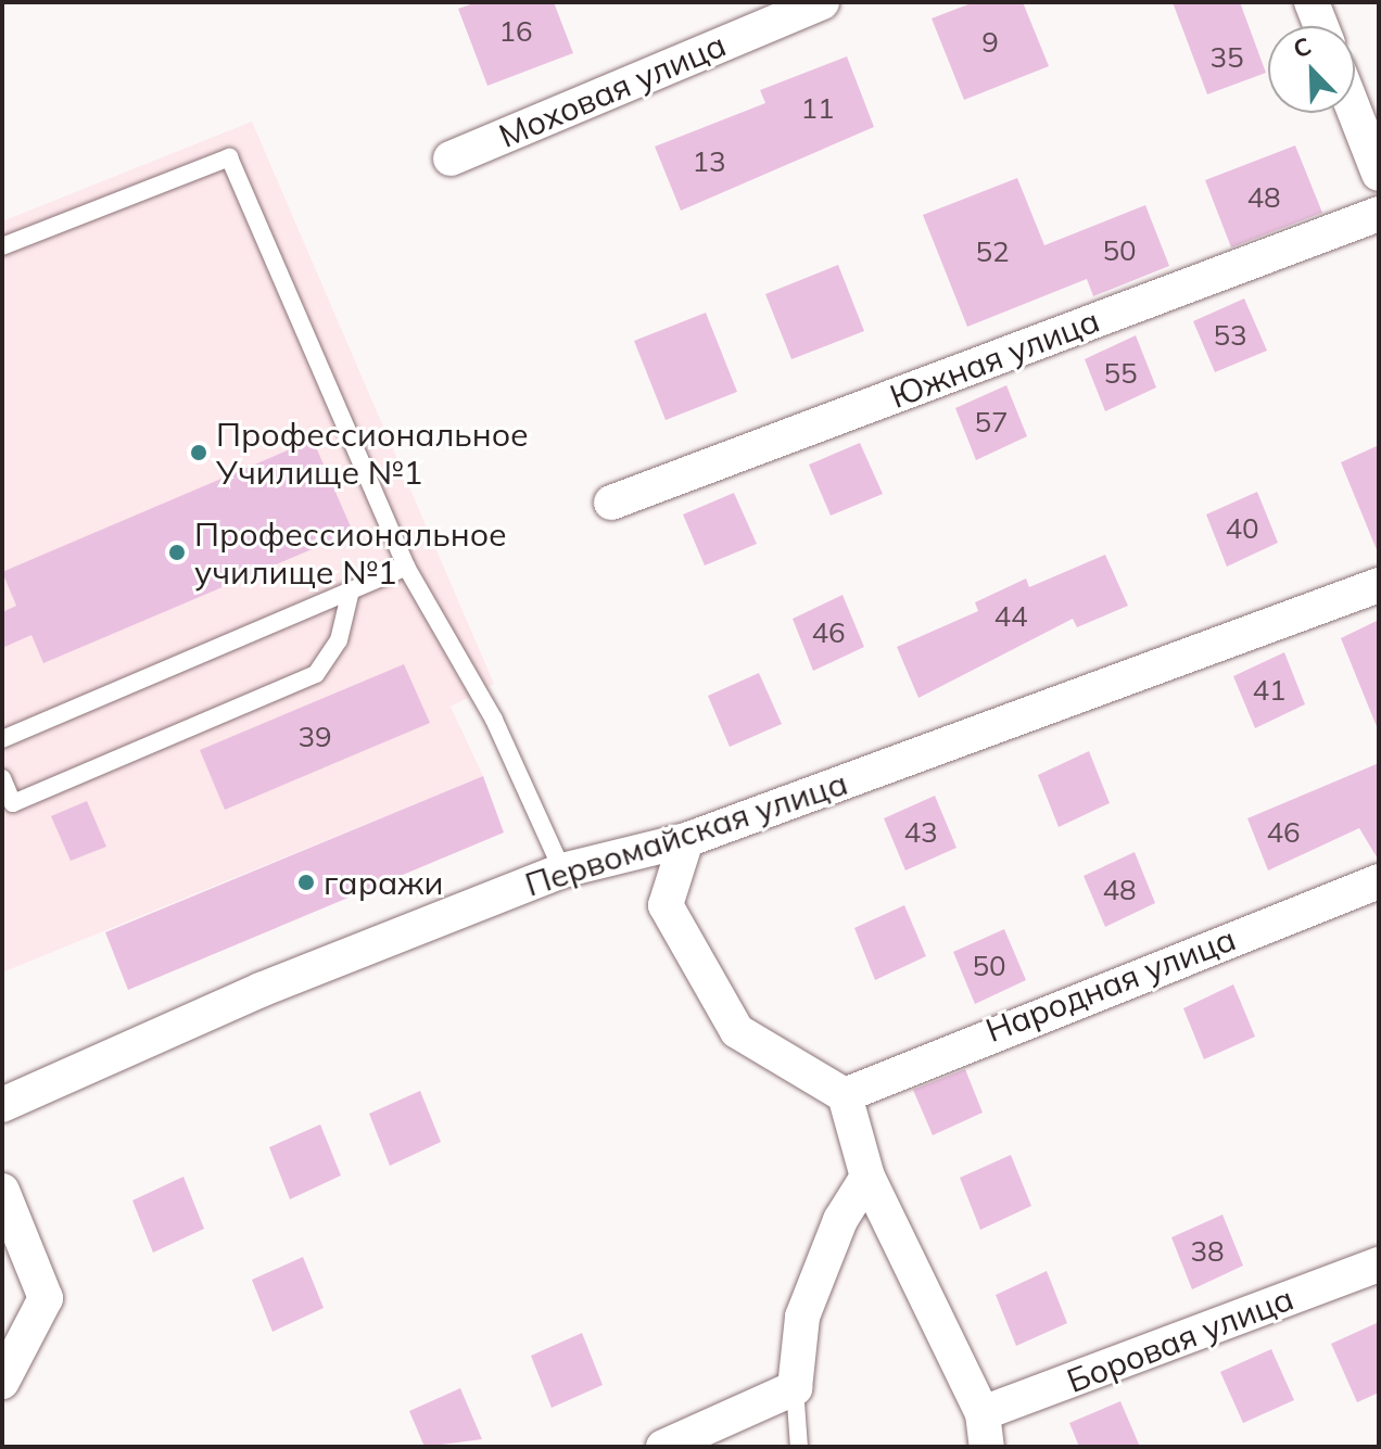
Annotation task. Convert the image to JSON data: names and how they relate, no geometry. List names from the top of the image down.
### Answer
{
  "streets": {
    "street": [
      "Моховая улица",
      "Южная улица",
      "Первомайская улица",
      "Народная улица",
      "Боровая улица"
    ]
  },
  "places": ["Профессиональное Училище №1", "Профессиональное училище №1", "гаражи"],
  "house_numbers": [
    "16",
    "9",
    "35",
    "11",
    "13",
    "48",
    "50",
    "52",
    "53",
    "55",
    "57",
    "40",
    "44",
    "46",
    "41",
    "39",
    "43",
    "46",
    "48",
    "50",
    "38"
  ],
  "north": "top left"
}
